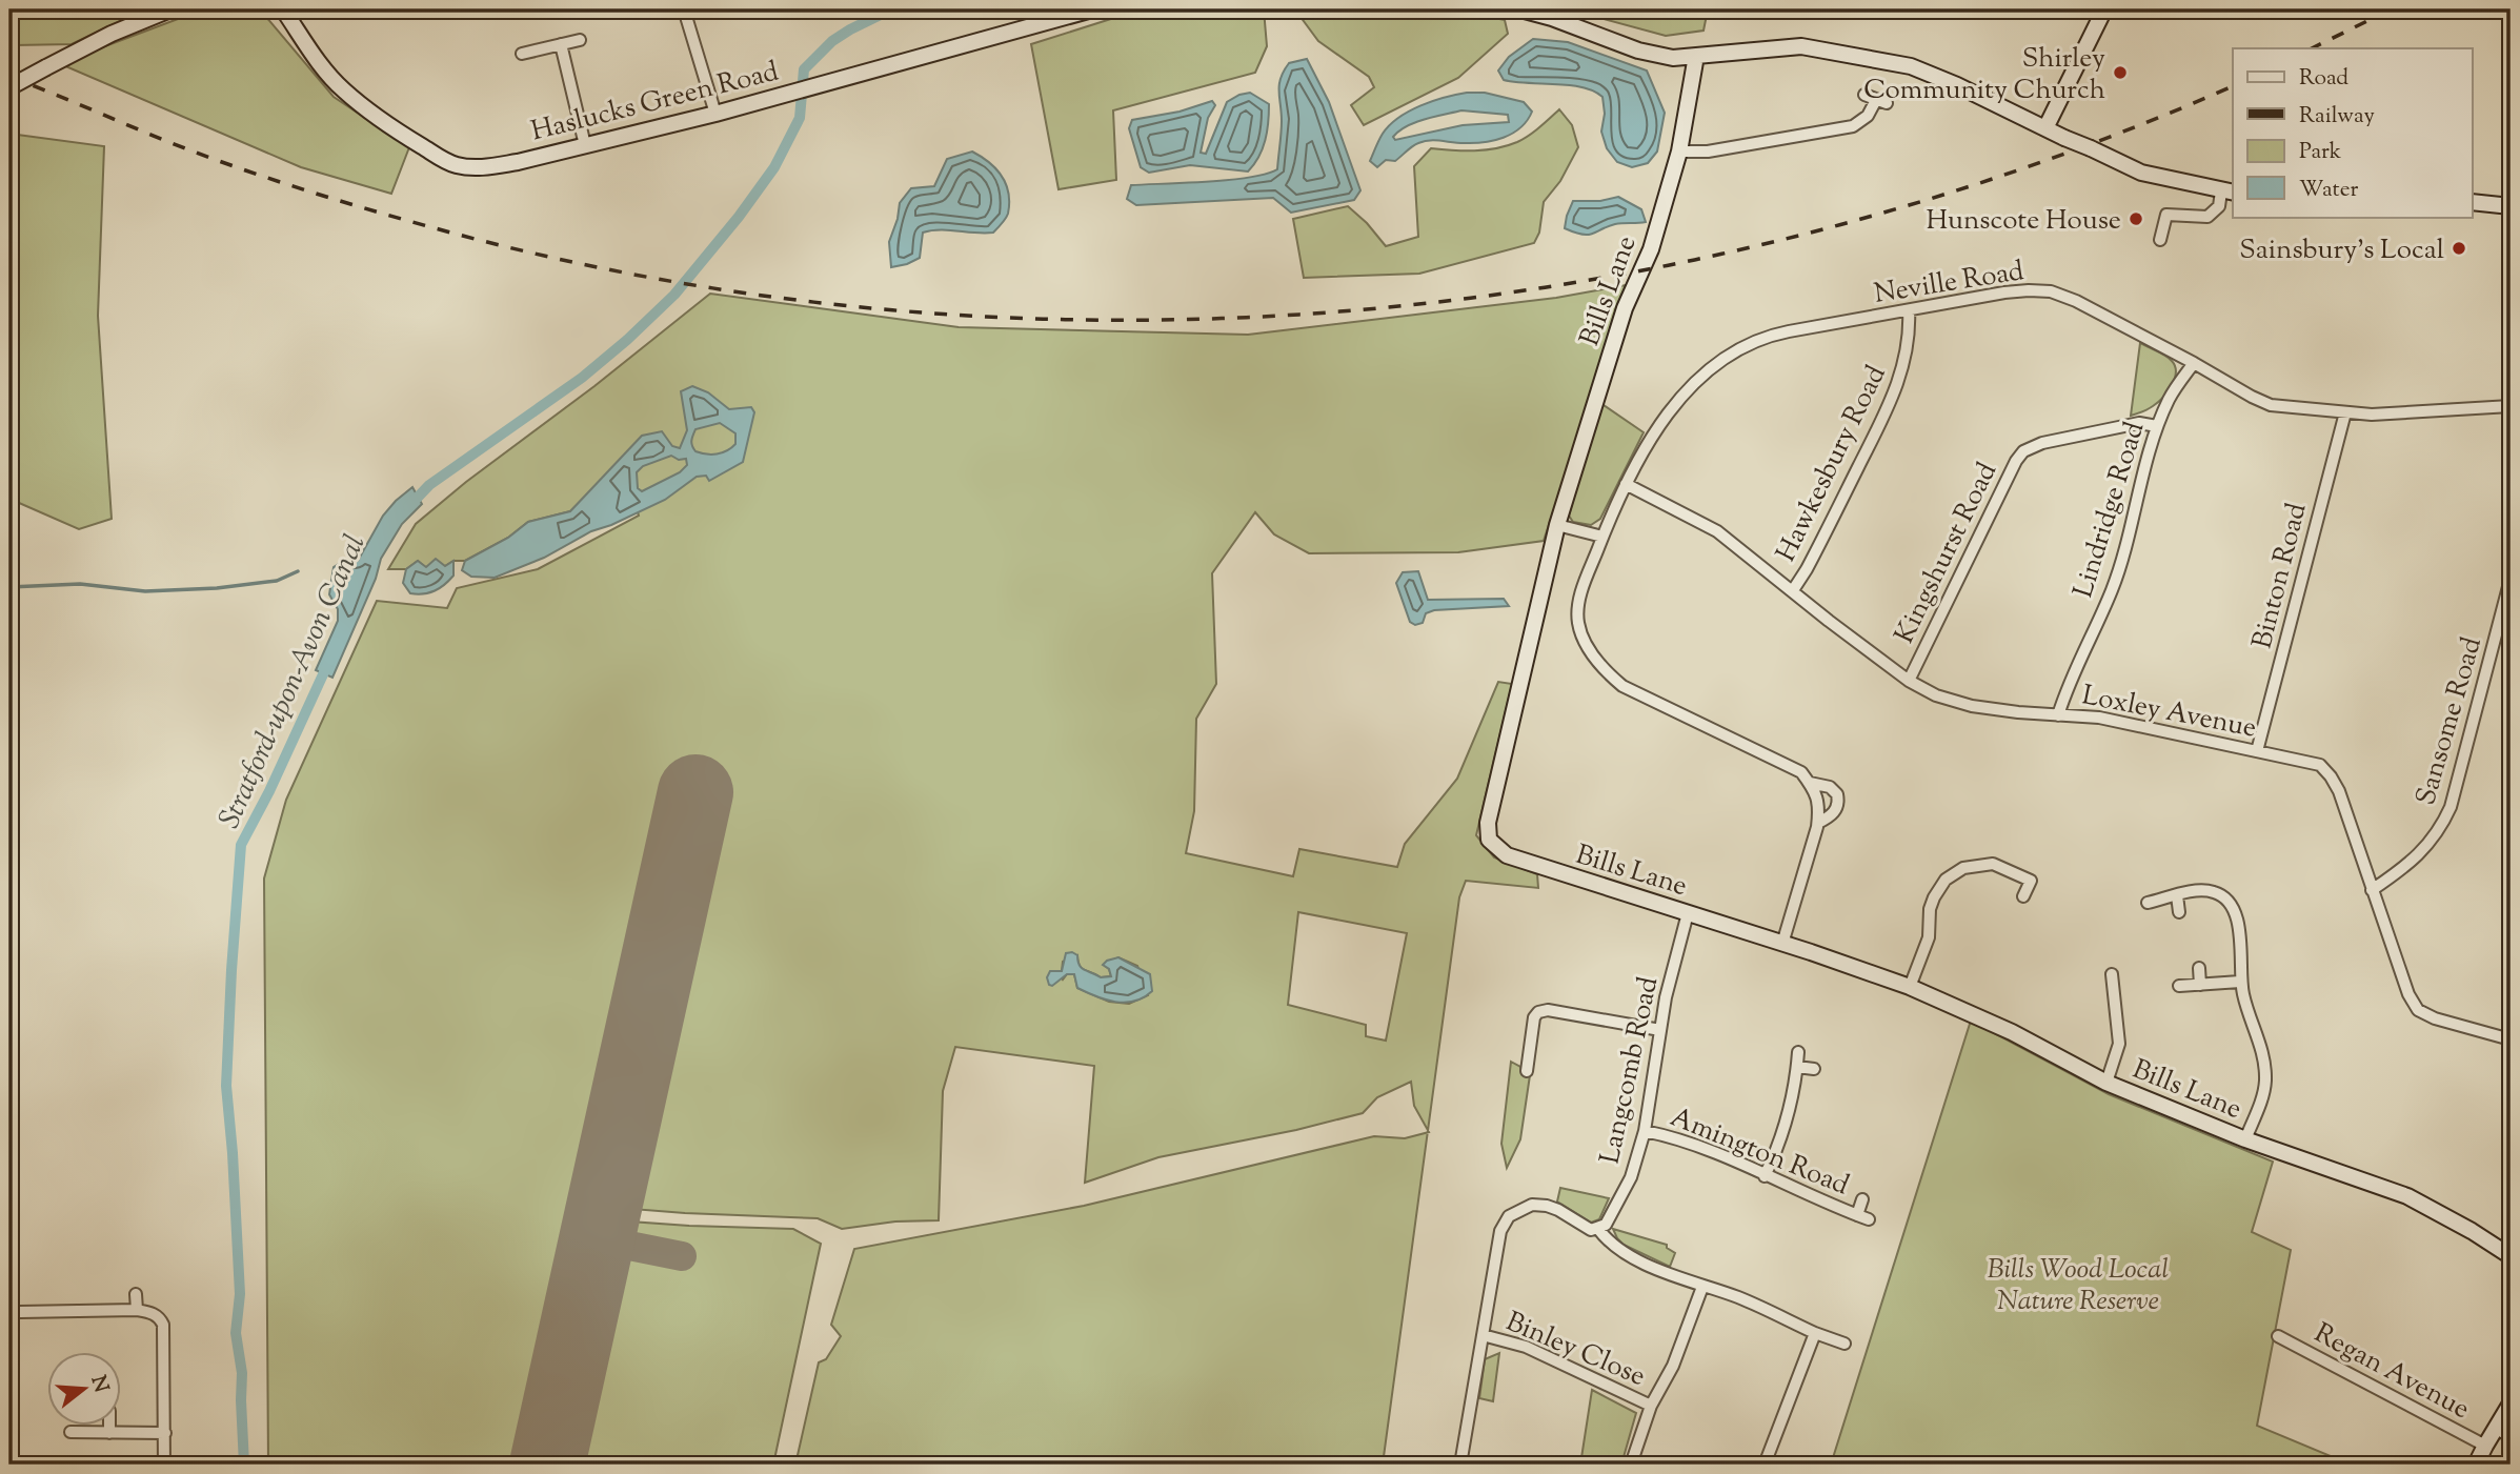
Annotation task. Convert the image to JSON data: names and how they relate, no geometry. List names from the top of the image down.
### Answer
{
  "streets": {
    "street": [
      "Haslucks Green Road",
      "Neville Road",
      "Bills Lane",
      "Hawkesbury Road",
      "Lindridge Road",
      "Kingshurst Road",
      "Binton Road",
      "Loxley Avenue",
      "Sansome Road",
      "Langcomb Road",
      "Amington Road",
      "Binley Close",
      "Regan Avenue"
    ]
  },
  "crossings": [
    ["Neville Road", "Bills Lane"],
    ["Neville Road", "Hawkesbury Road"],
    ["Neville Road", "Lindridge Road"],
    ["Neville Road", "Binton Road"],
    ["Neville Road", "Loxley Avenue"],
    ["Bills Lane", "Langcomb Road"],
    ["Hawkesbury Road", "Loxley Avenue"],
    ["Lindridge Road", "Kingshurst Road"],
    ["Lindridge Road", "Loxley Avenue"],
    ["Kingshurst Road", "Loxley Avenue"],
    ["Binton Road", "Loxley Avenue"],
    ["Loxley Avenue", "Sansome Road"],
    ["Langcomb Road", "Amington Road"]
  ],
  "water": ["Stratford-upon-Avon Canal"],
  "parks": ["Bills Wood Local Nature Reserve"],
  "places": ["Shirley Community Church", "Hunscote House", "Sainsbury's Local"],
  "legend": [
    "Road",
    "Railway",
    "Park",
    "Water"
  ],
  "north": "right"
}
